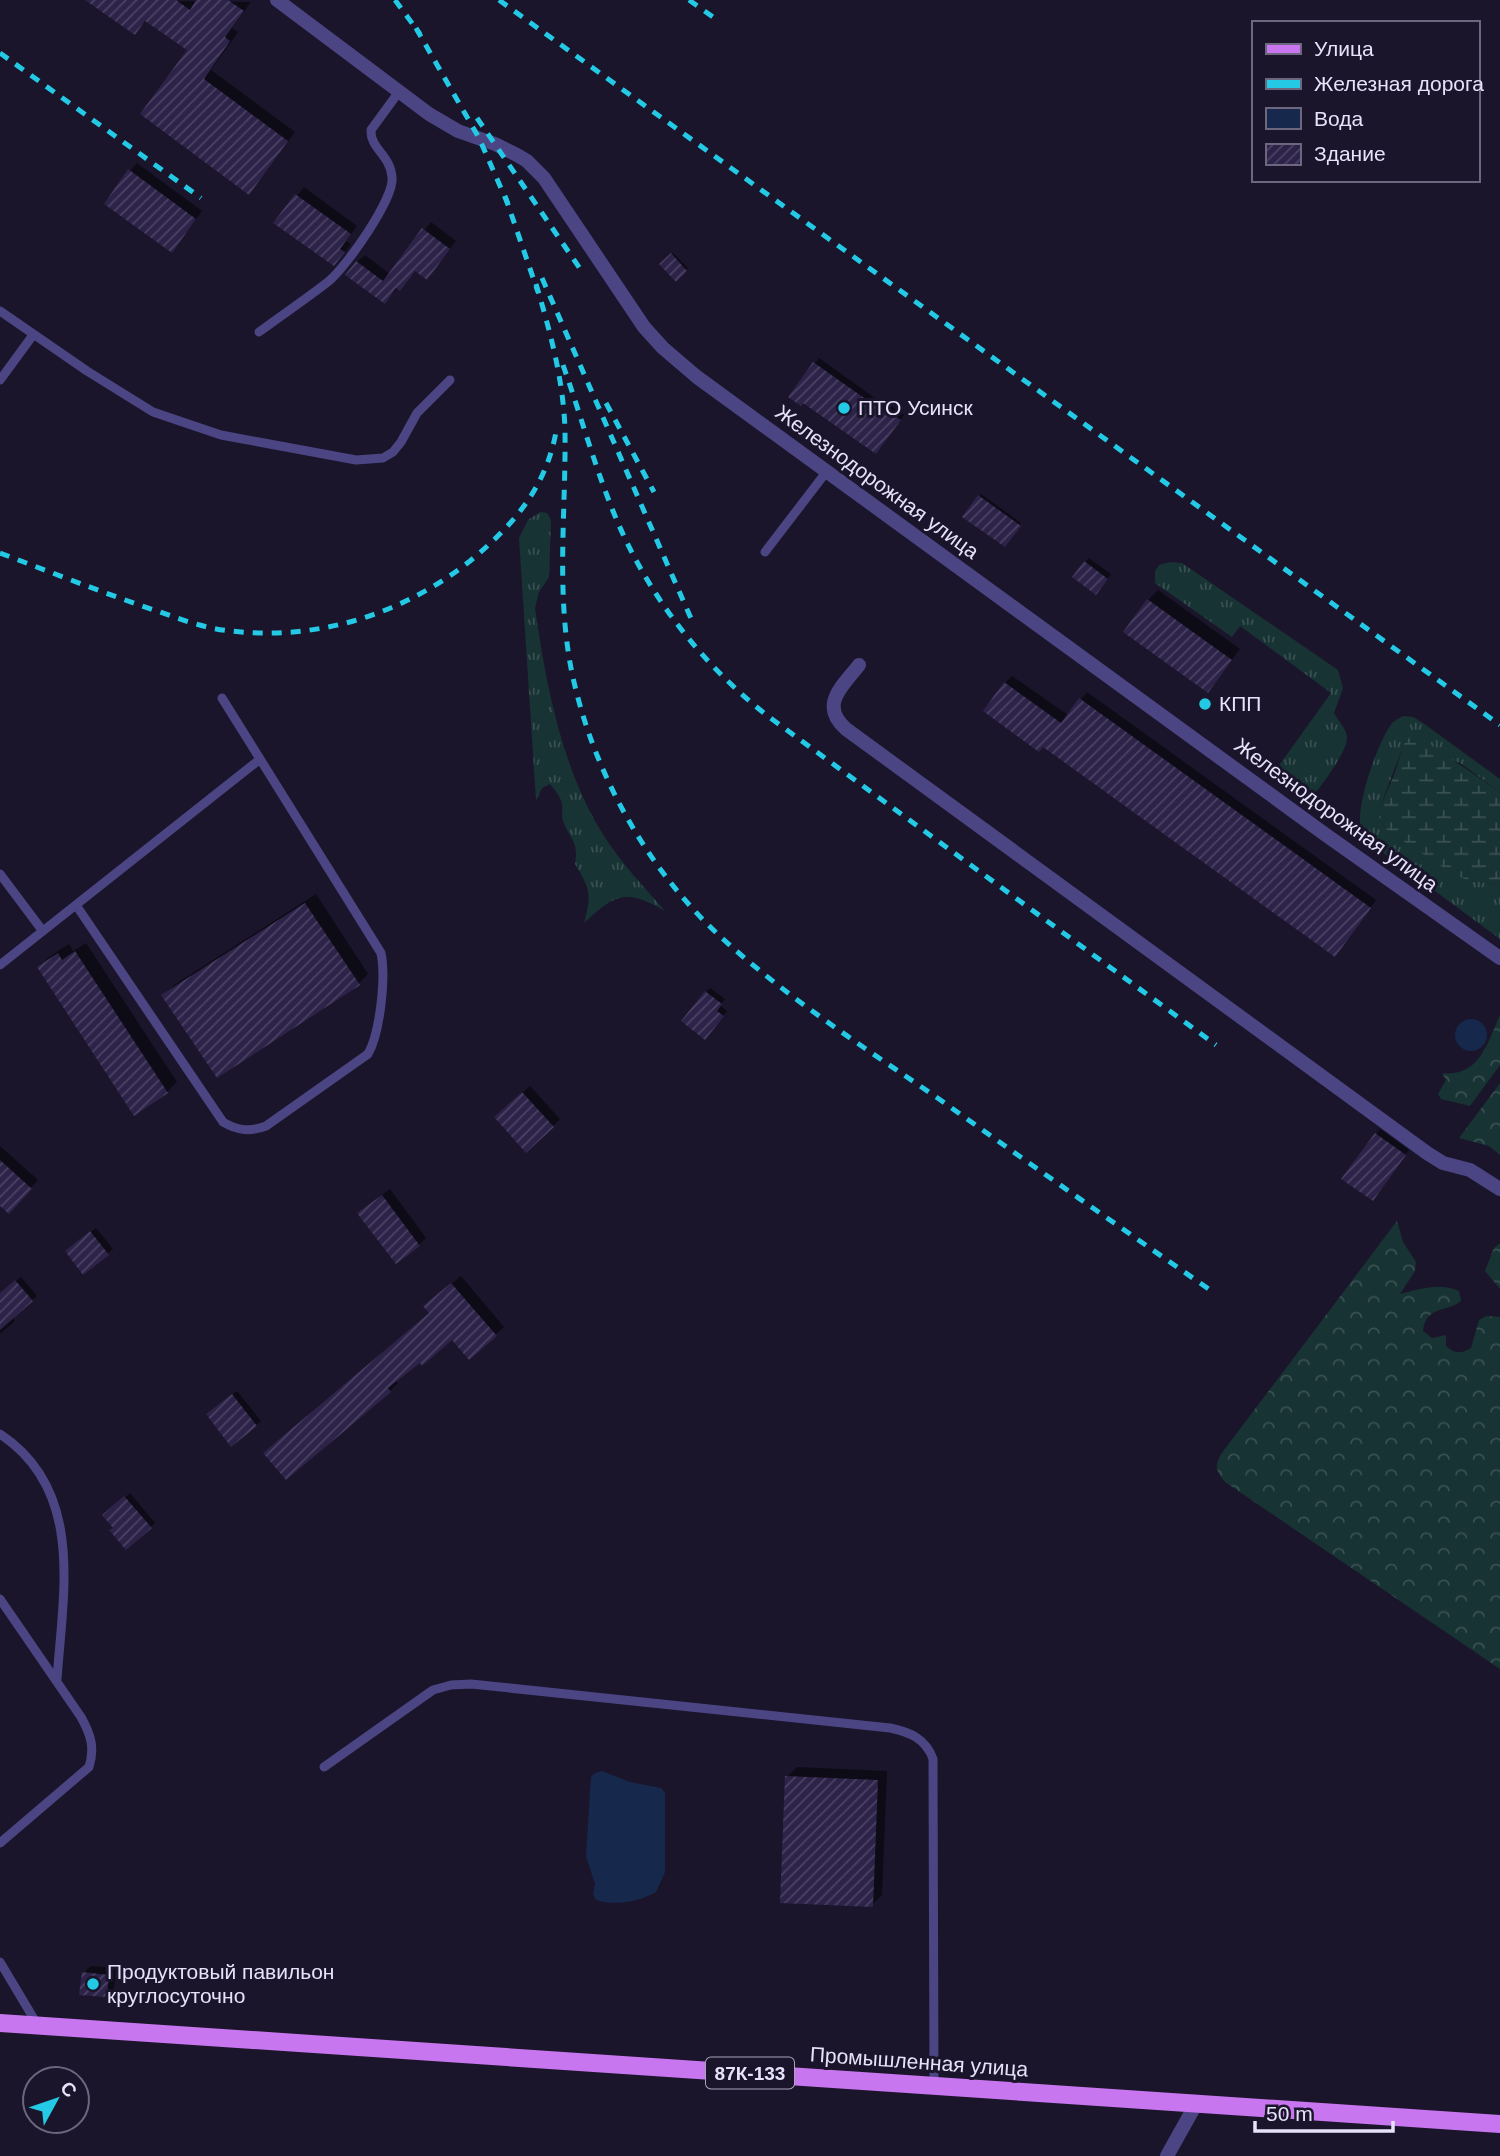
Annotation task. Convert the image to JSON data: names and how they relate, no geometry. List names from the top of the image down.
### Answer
{
  "streets": {
    "main road": ["Промышленная улица", "87К-133"],
    "street": ["Железнодорожная улица"]
  },
  "places": ["ПТО Усинск", "КПП", "Продуктовый павильон круглосуточно"],
  "legend": [
    "Улица",
    "Железная дорога",
    "Вода",
    "Здание"
  ],
  "scale_bar": "50 m",
  "north": "top right"
}
